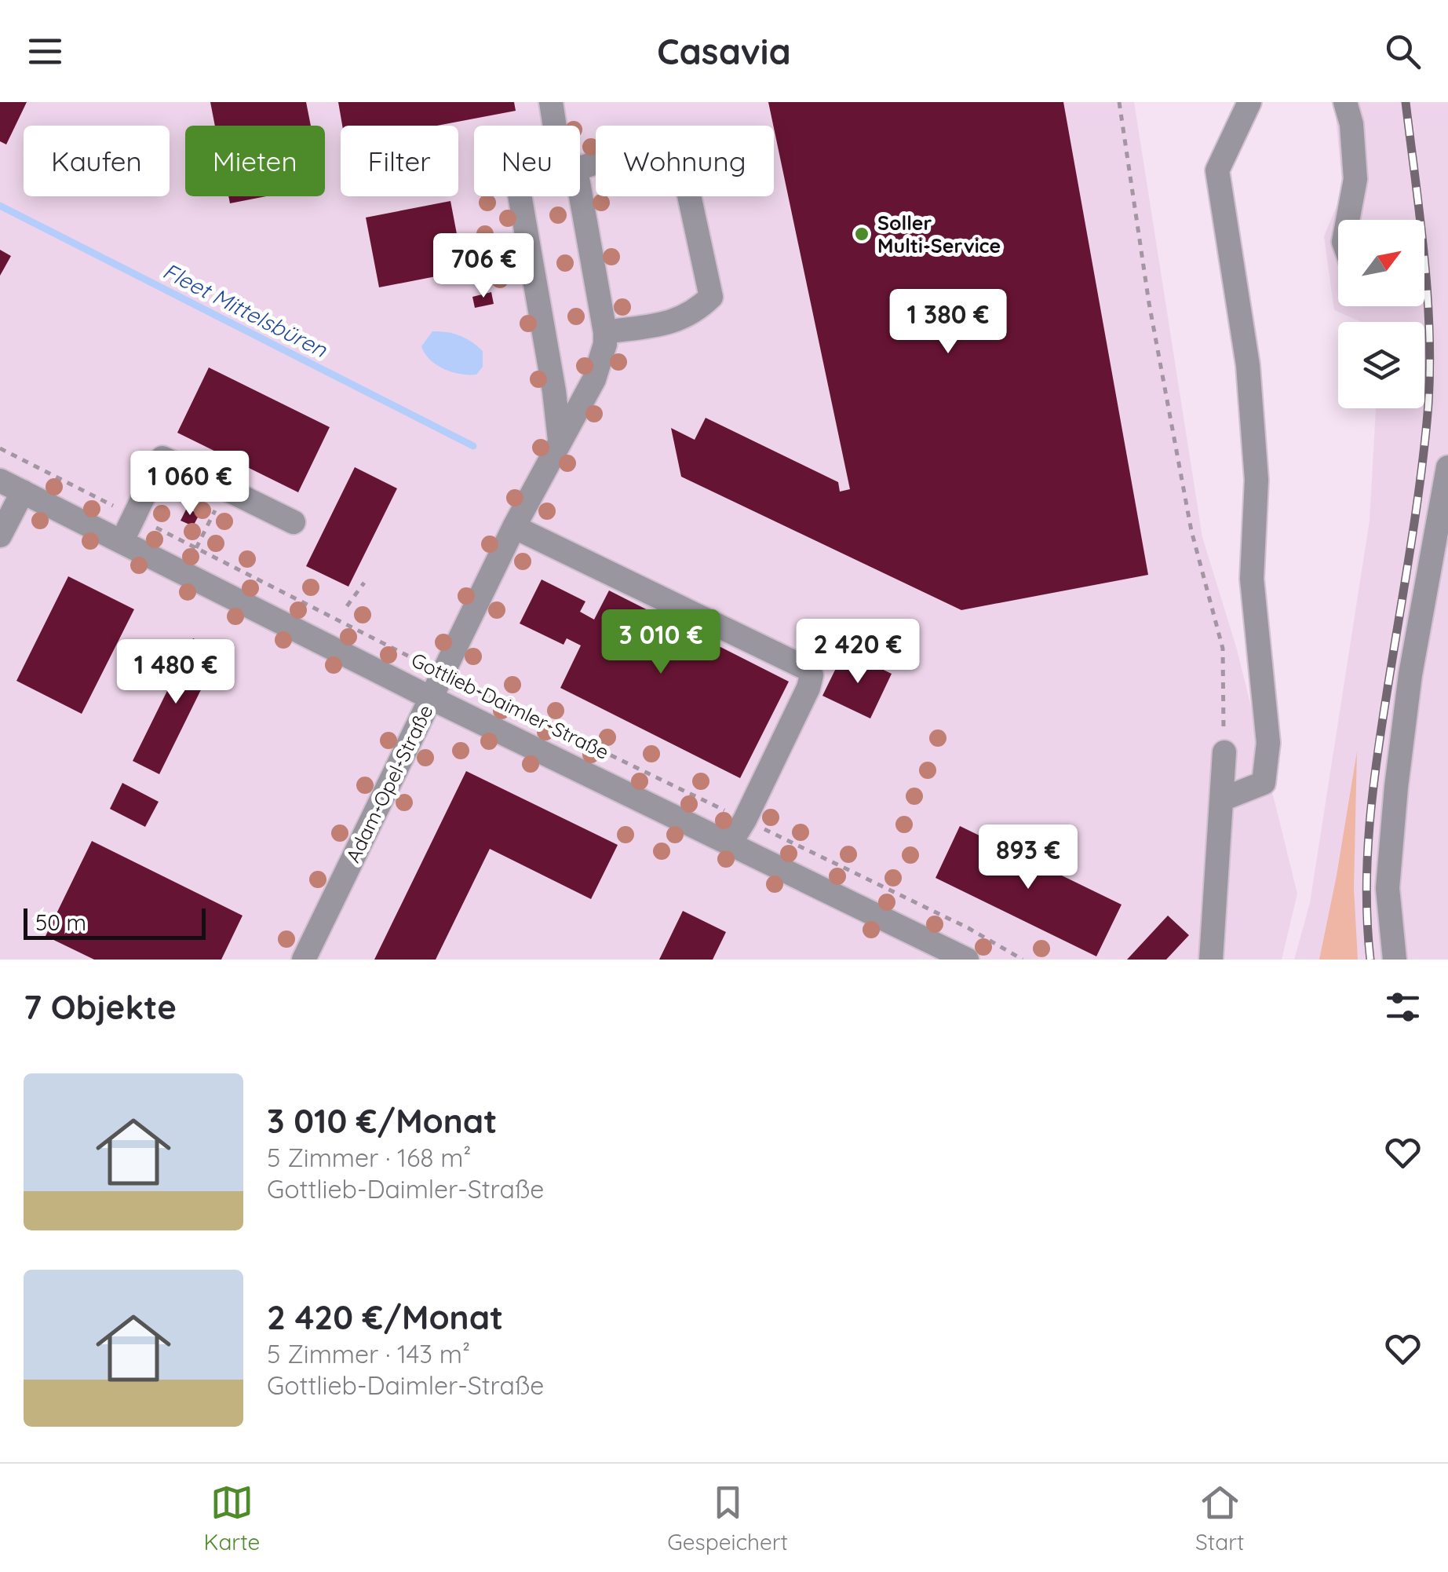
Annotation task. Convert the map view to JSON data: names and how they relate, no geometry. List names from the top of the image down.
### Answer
{
  "streets": {
    "street": ["Gottlieb-Daimler-Straße", "Adam-Opel-Straße"]
  },
  "crossings": [
    ["Gottlieb-Daimler-Straße", "Adam-Opel-Straße"]
  ],
  "water": ["Fleet Mittelsbüren"],
  "places": ["Soller Multi-Service"],
  "scale_bar": "50 m",
  "north": "top right",
  "page": {
    "header": "Casavia",
    "chip": [
      "Kaufen",
      "Mieten",
      "Filter",
      "Neu",
      "Wohnung"
    ],
    "price": [
      "706 €",
      "1 380 €",
      "1 060 €",
      "3 010 €",
      "2 420 €",
      "1 480 €",
      "893 €"
    ],
    "scale": "50 m",
    "heading": "7 Objekte",
    "list": [
      {
        "name": "3 010 €/Monat",
        "note": "5 Zimmer · 168 m² · Gottlieb-Daimler-Straße"
      },
      {
        "name": "2 420 €/Monat",
        "note": "5 Zimmer · 143 m² · Gottlieb-Daimler-Straße"
      }
    ],
    "tabs": ["Karte", "Gespeichert", "Start"]
  }
}
